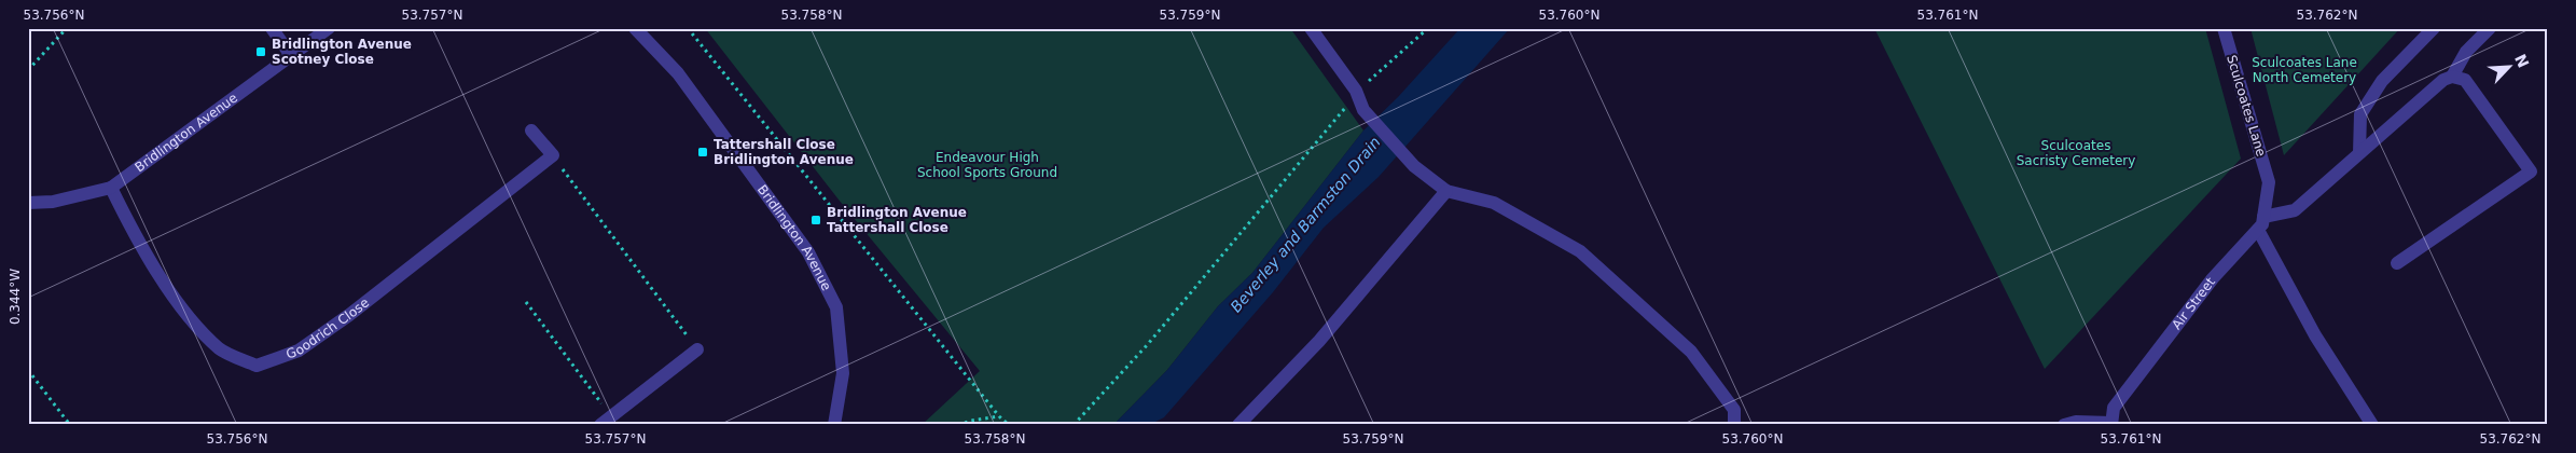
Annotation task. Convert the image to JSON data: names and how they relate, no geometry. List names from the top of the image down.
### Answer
{
  "streets": {
    "street": [
      "Sculcoates Lane",
      "Bridlington Avenue",
      "Air Street",
      "Goodrich Close"
    ]
  },
  "crossings": [
    ["Sculcoates Lane", "Air Street"],
    ["Bridlington Avenue", "Goodrich Close"]
  ],
  "water": ["Beverley and Barmston Drain"],
  "parks": ["Sculcoates Lane North Cemetery", "Sculcoates Sacristy Cemetery", "Endeavour High School Sports Ground"],
  "places": {
    "transit": ["Bridlington Avenue Scotney Close", "Tattershall Close Bridlington Avenue", "Bridlington Avenue Tattershall Close"]
  },
  "north": "top right",
  "coordinates": [
    "53.756°N",
    "53.757°N",
    "53.758°N",
    "53.759°N",
    "53.760°N",
    "53.761°N",
    "53.762°N",
    "0.344°W"
  ]
}
